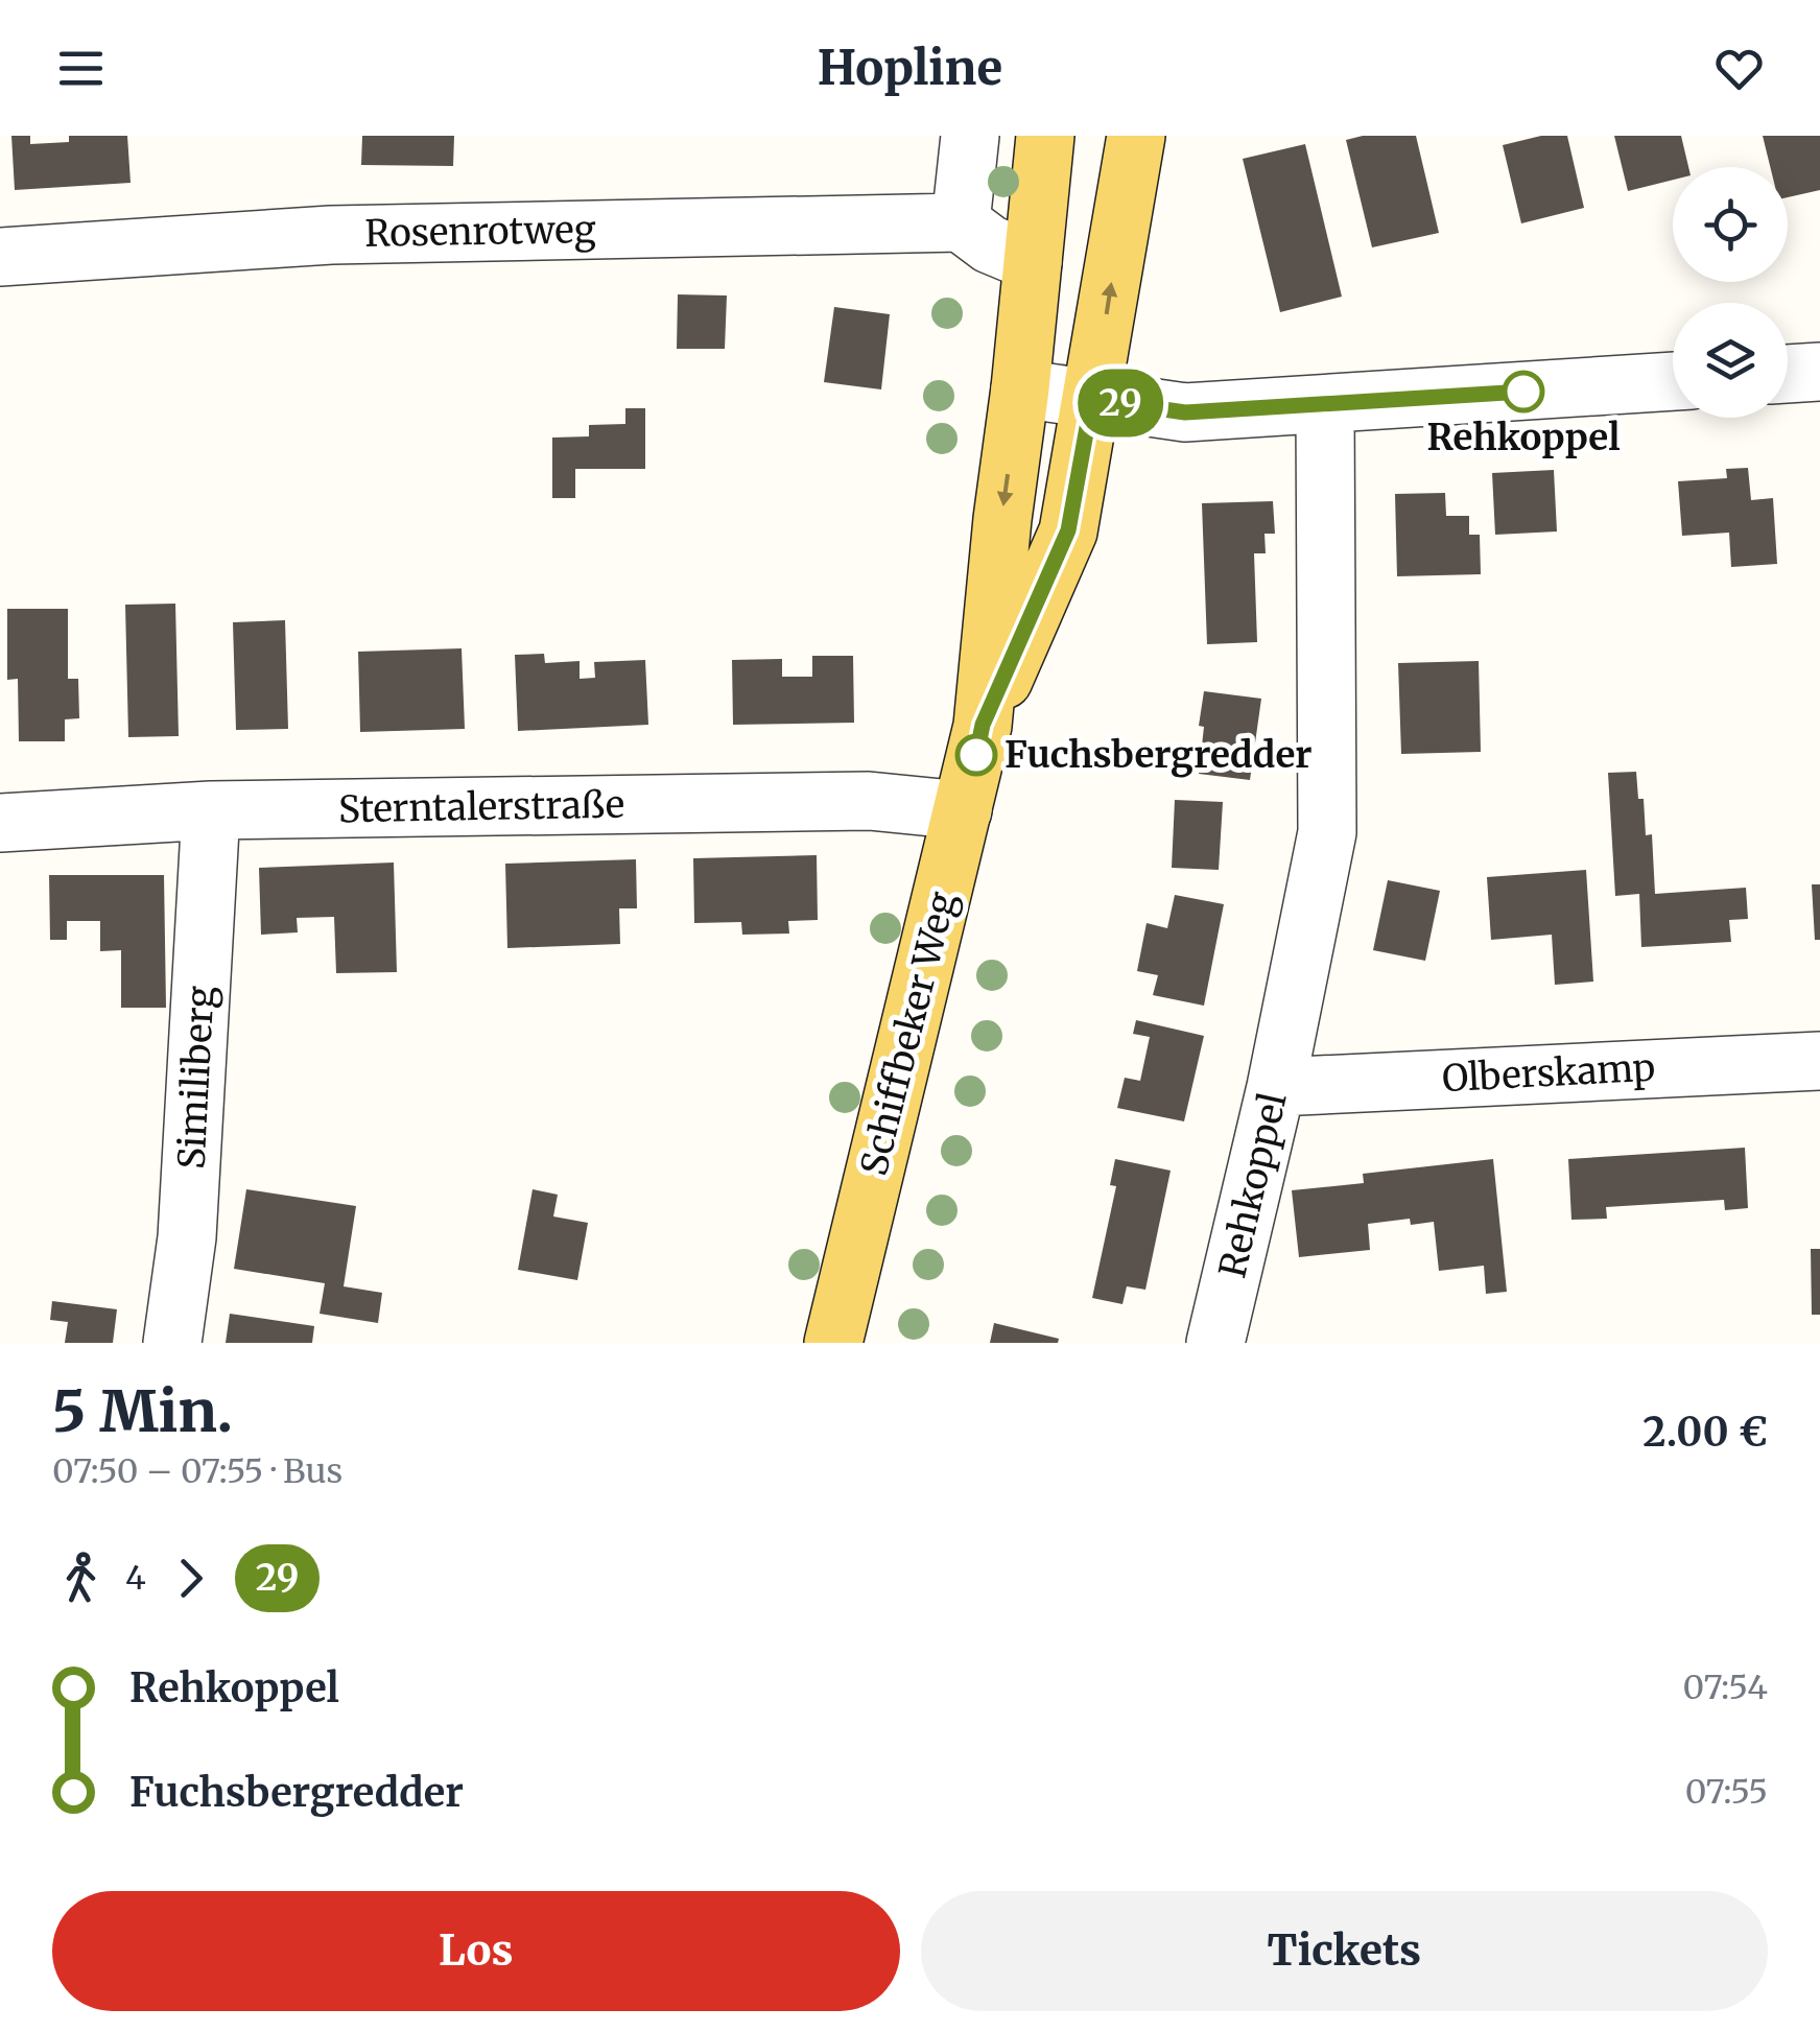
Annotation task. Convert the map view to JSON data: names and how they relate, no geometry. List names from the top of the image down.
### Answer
{
  "streets": {
    "main road": ["Schiffbeker Weg"],
    "street": [
      "Rosenrotweg",
      "Sterntalerstraße",
      "Olberskamp",
      "Similiberg",
      "Rehkoppel"
    ]
  },
  "crossings": [
    ["Sterntalerstraße", "Schiffbeker Weg"],
    ["Sterntalerstraße", "Similiberg"],
    ["Olberskamp", "Rehkoppel"]
  ],
  "places": ["Rehkoppel", "Fuchsbergredder"],
  "lines": ["bus line 29"],
  "page": {
    "header": "Hopline",
    "on_map": "29",
    "heading": ["5 Min.", "07:50 – 07:55 · Bus", "2.00 €"],
    "legs": ["4", "29"],
    "list": [
      {
        "name": "Rehkoppel",
        "value": "07:54"
      },
      {
        "name": "Fuchsbergredder",
        "value": "07:55"
      }
    ],
    "buttons": ["Los", "Tickets"]
  }
}
